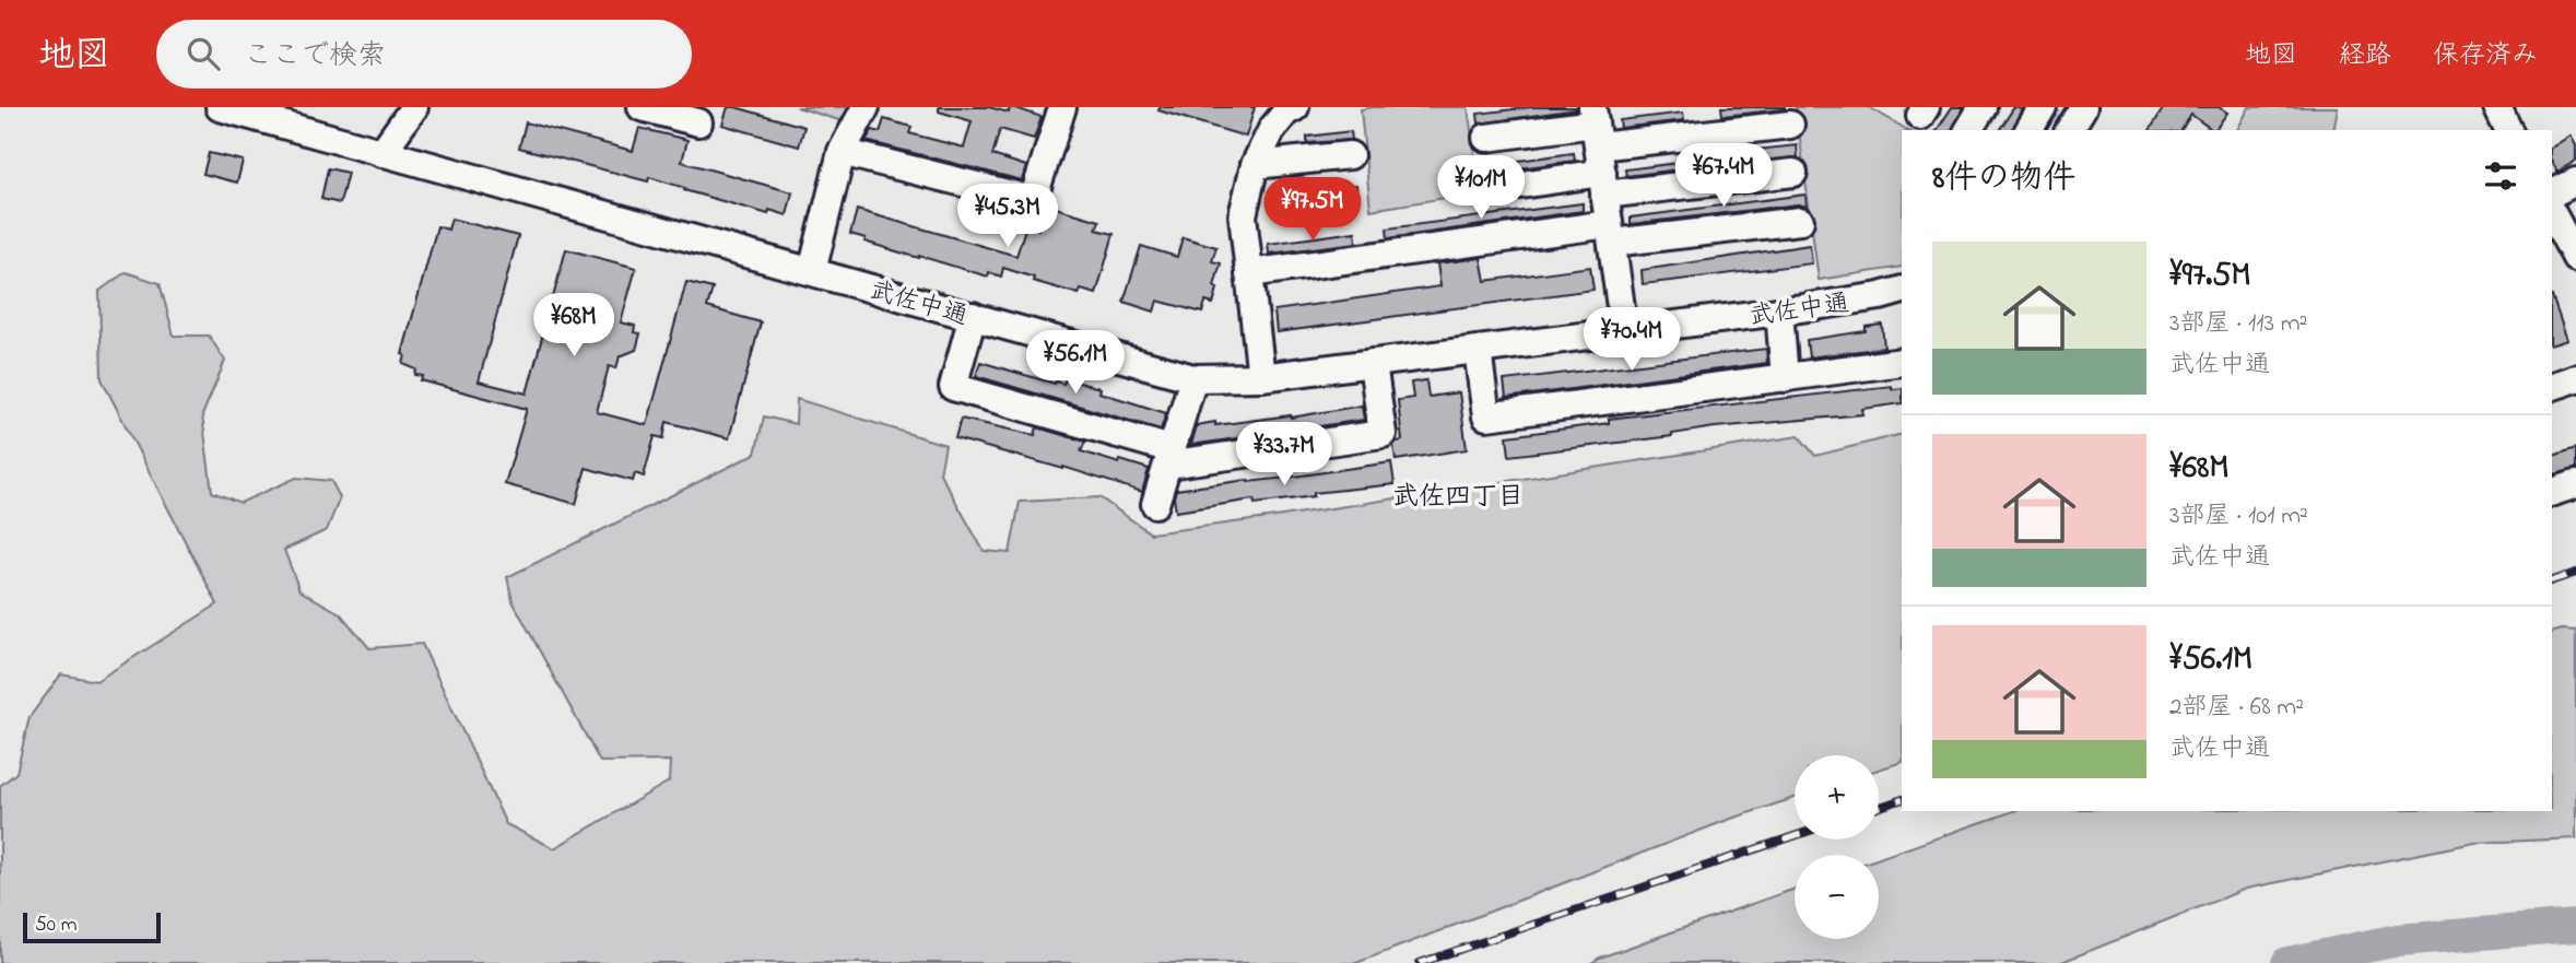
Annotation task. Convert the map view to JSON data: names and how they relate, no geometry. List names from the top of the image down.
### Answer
{
  "streets": {
    "street": ["武佐中通"]
  },
  "districts": ["武佐四丁目"],
  "scale_bar": "50 m",
  "page": {
    "header": "地図",
    "search": "ここで検索",
    "nav": ["地図", "経路", "保存済み"],
    "heading": "8件の物件",
    "price": [
      "¥67.4M",
      "¥101M",
      "¥97.5M",
      "¥45.3M",
      "¥68M",
      "¥70.4M",
      "¥56.1M",
      "¥33.7M"
    ],
    "list": [
      {
        "name": "¥97.5M",
        "note": "3部屋 · 113 m² · 武佐中通"
      },
      {
        "name": "¥68M",
        "note": "3部屋 · 101 m² · 武佐中通"
      },
      {
        "name": "¥56.1M",
        "note": "2部屋 · 68 m² · 武佐中通"
      }
    ],
    "map_buttons": ["+", "−"],
    "scale": "50 m"
  }
}
